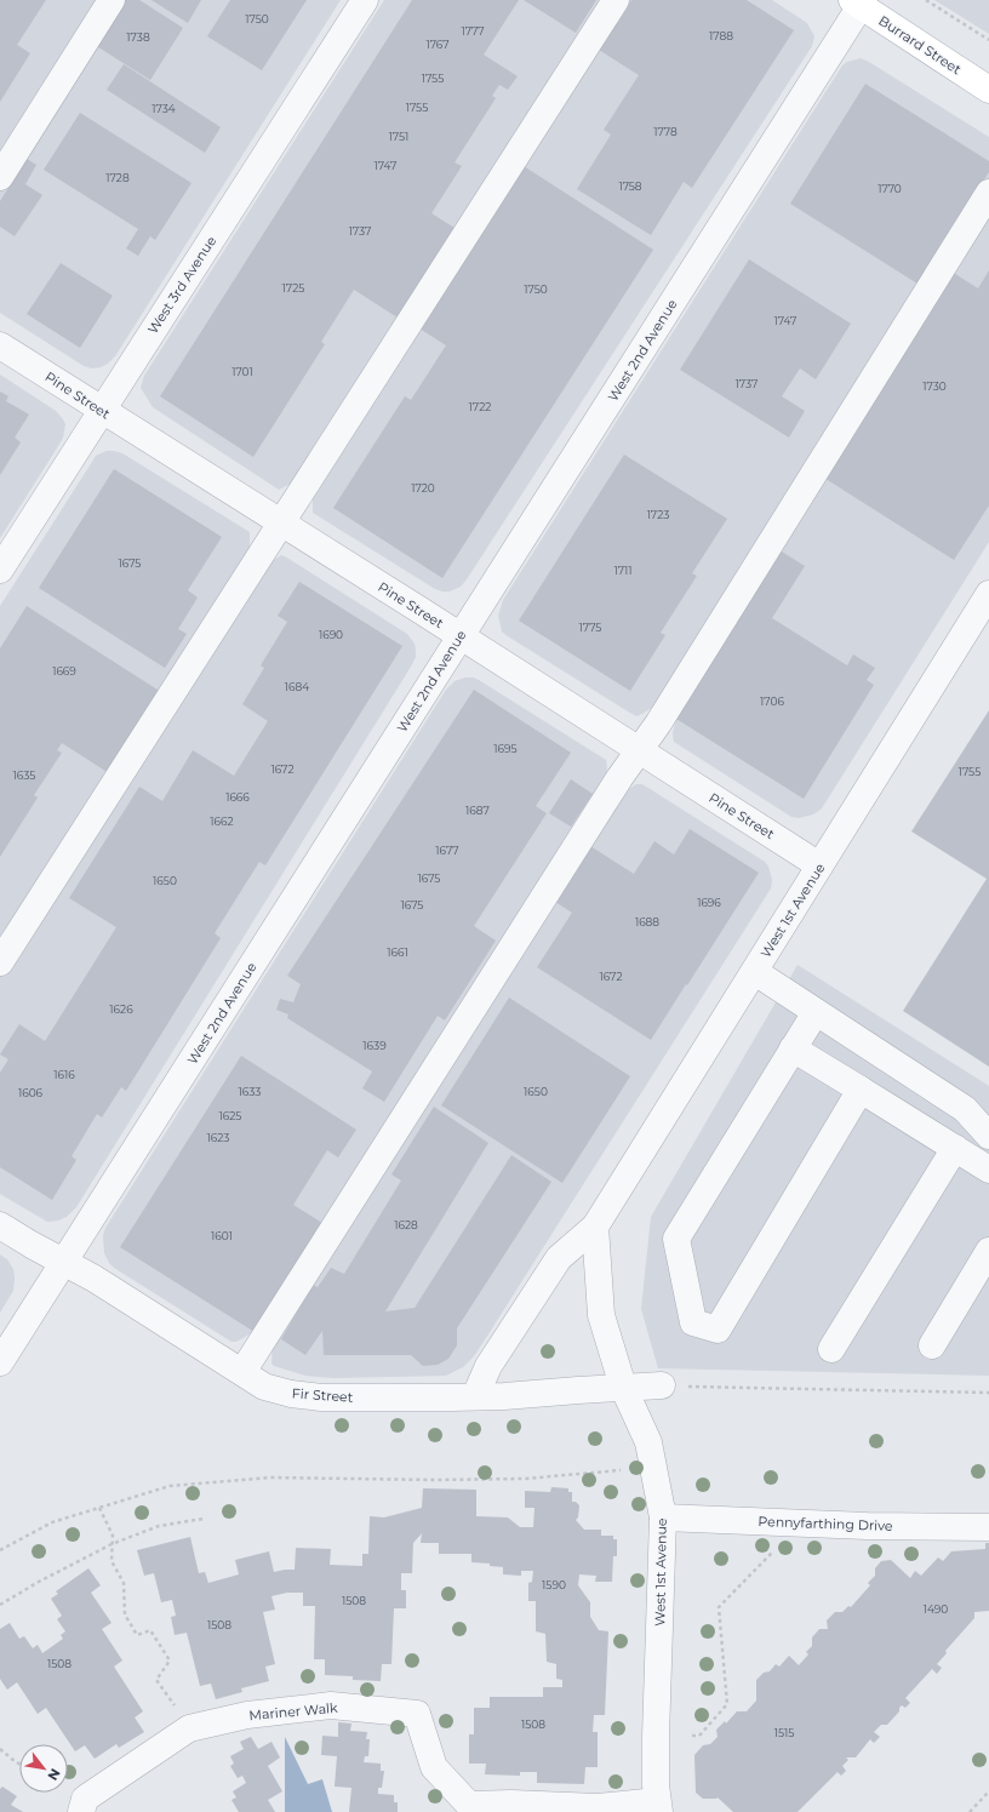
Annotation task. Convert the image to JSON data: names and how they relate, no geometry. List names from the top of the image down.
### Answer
{
  "streets": {
    "main road": ["Burrard Street"],
    "street": [
      "West 3rd Avenue",
      "West 2nd Avenue",
      "Pine Street",
      "West 1st Avenue",
      "Fir Street",
      "Pennyfarthing Drive",
      "Mariner Walk"
    ]
  },
  "crossings": [
    ["Burrard Street", "West 2nd Avenue"],
    ["West 3rd Avenue", "Pine Street"],
    ["West 2nd Avenue", "Pine Street"],
    ["West 2nd Avenue", "Fir Street"],
    ["Pine Street", "West 1st Avenue"],
    ["West 1st Avenue", "Fir Street"],
    ["West 1st Avenue", "Pennyfarthing Drive"]
  ],
  "house_numbers": [
    "1750",
    "1777",
    "1788",
    "1738",
    "1767",
    "1755",
    "1755",
    "1734",
    "1778",
    "1751",
    "1747",
    "1728",
    "1758",
    "1770",
    "1737",
    "1725",
    "1750",
    "1747",
    "1701",
    "1737",
    "1730",
    "1722",
    "1720",
    "1723",
    "1675",
    "1711",
    "1775",
    "1690",
    "1669",
    "1684",
    "1706",
    "1695",
    "1672",
    "1755",
    "1635",
    "1666",
    "1687",
    "1662",
    "1677",
    "1675",
    "1650",
    "1696",
    "1675",
    "1688",
    "1661",
    "1672",
    "1626",
    "1639",
    "1616",
    "1633",
    "1650",
    "1606",
    "1625",
    "1623",
    "1628",
    "1601",
    "1590",
    "1508",
    "1490",
    "1508",
    "1508",
    "1508",
    "1515"
  ],
  "north": "bottom right"
}
